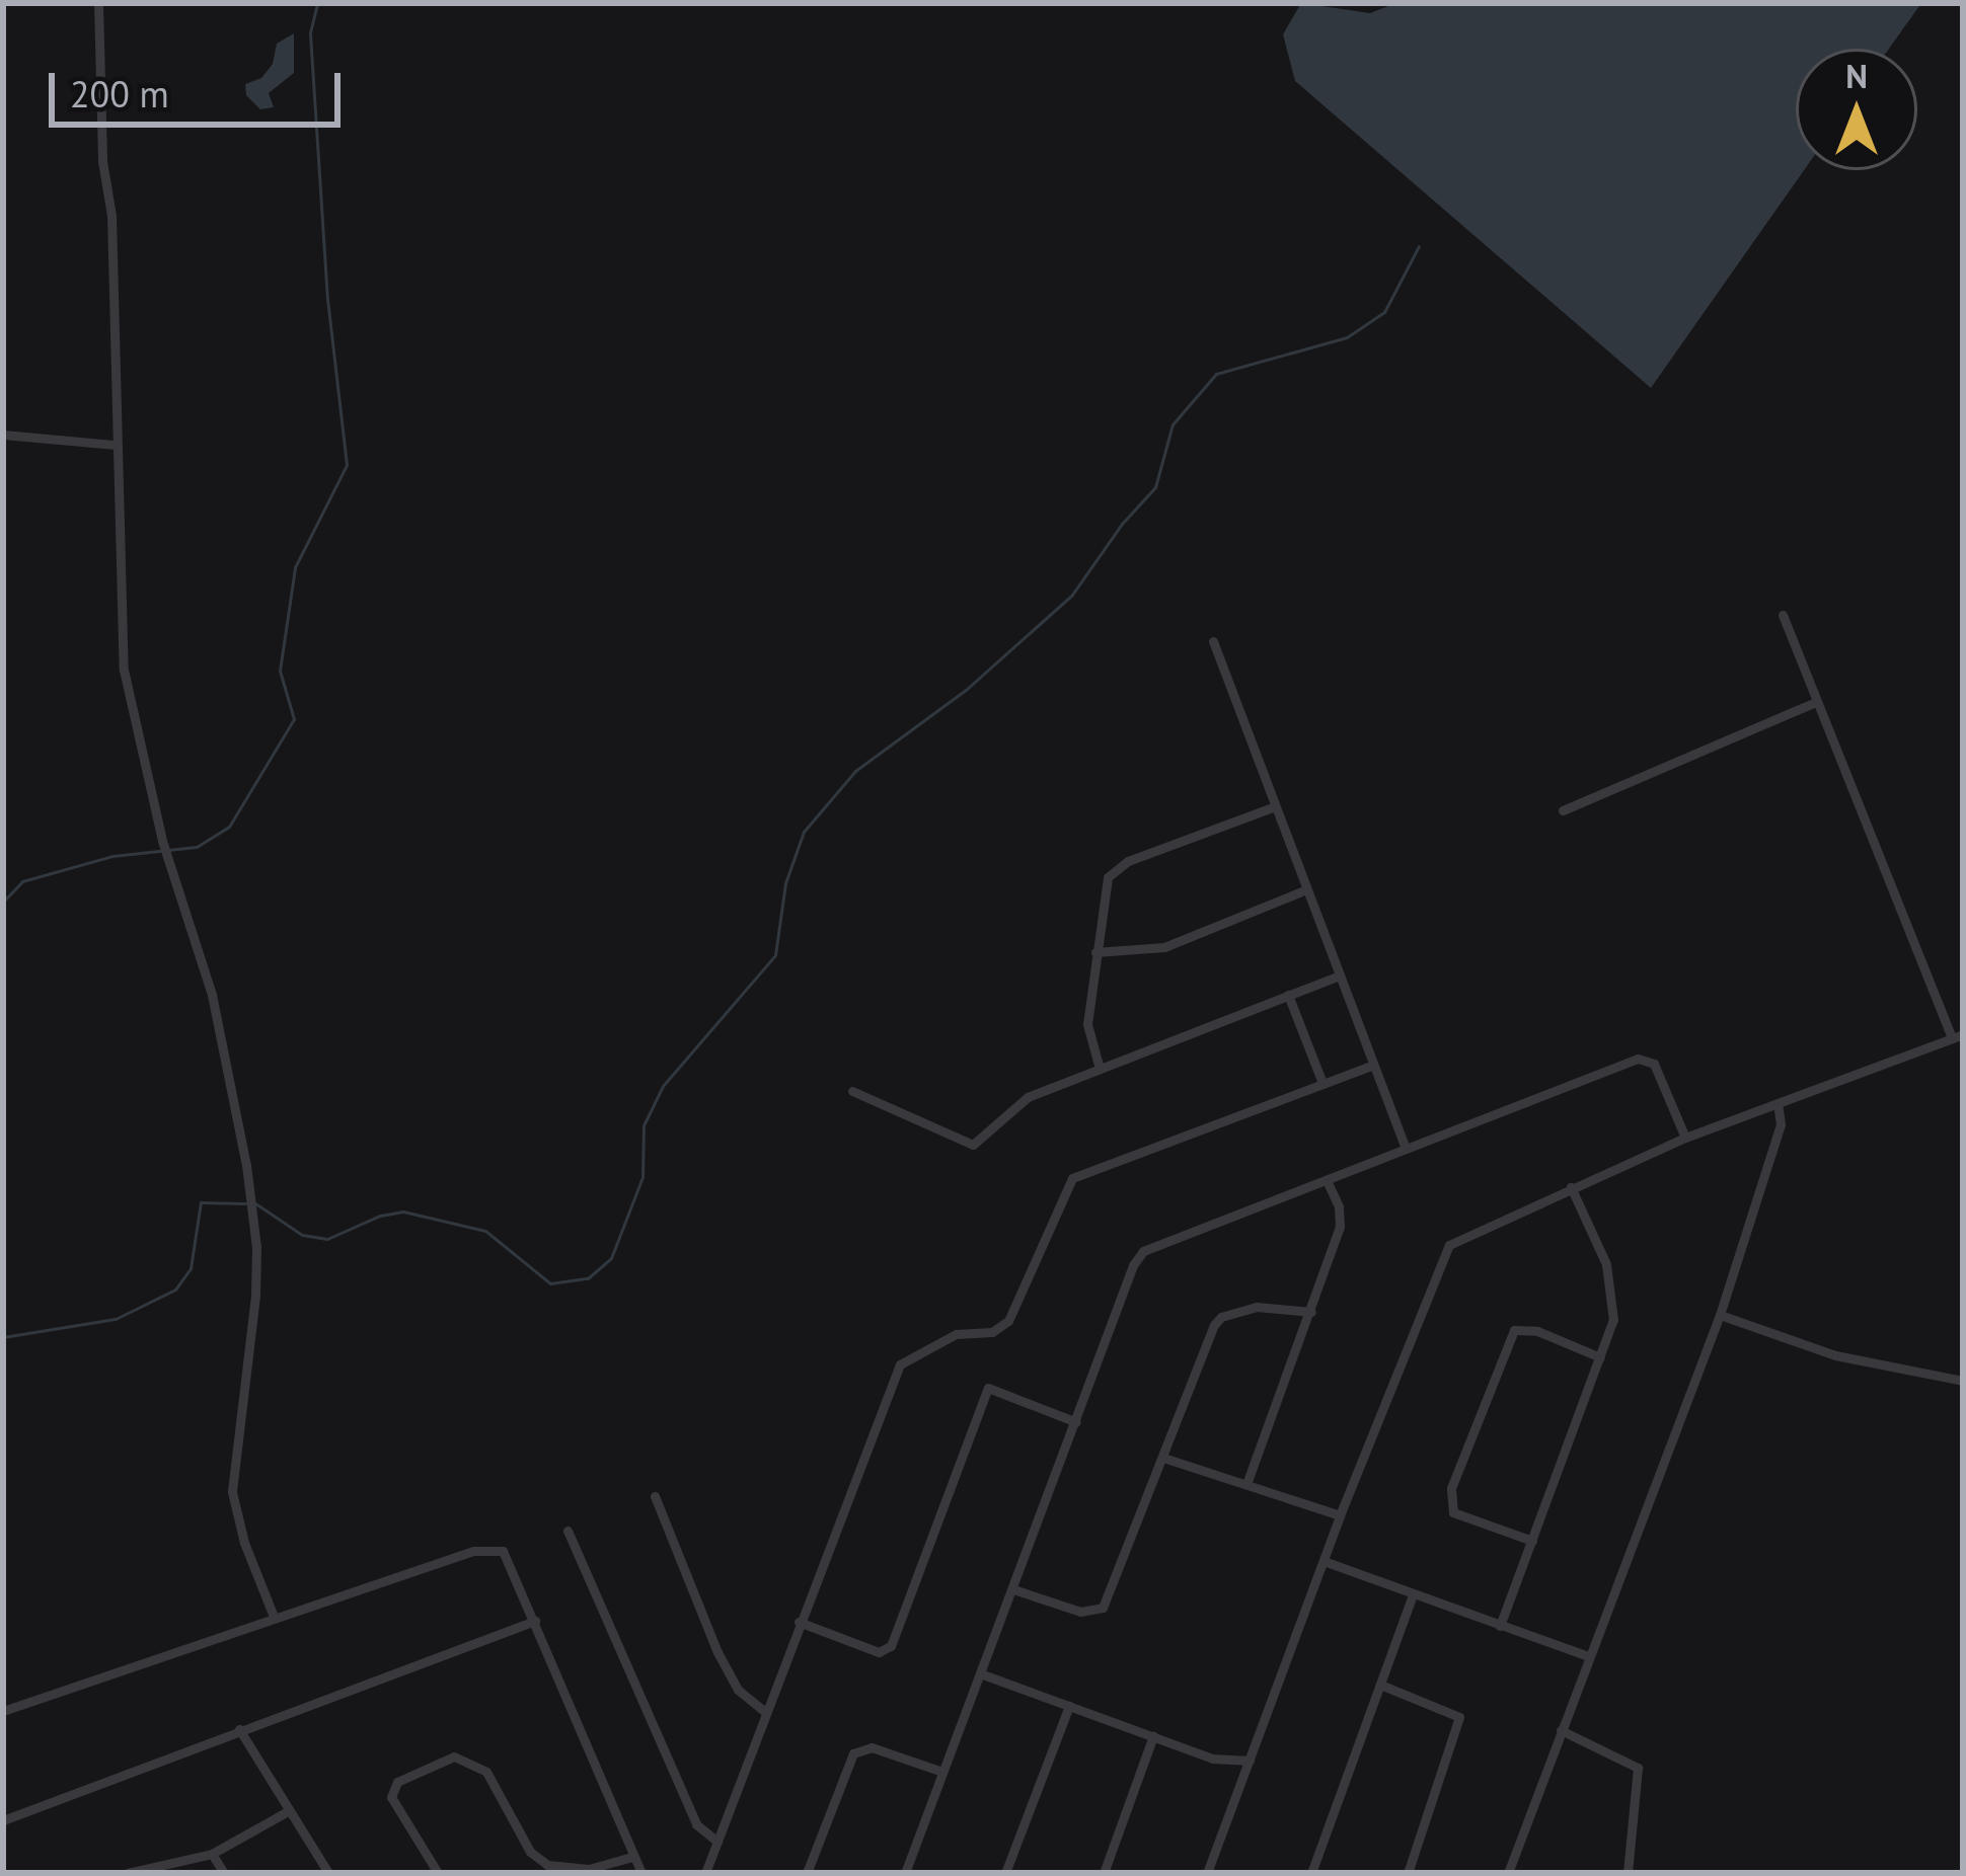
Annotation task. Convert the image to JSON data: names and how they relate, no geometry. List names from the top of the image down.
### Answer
{
  "scale_bar": "200 m",
  "north": "top"
}
